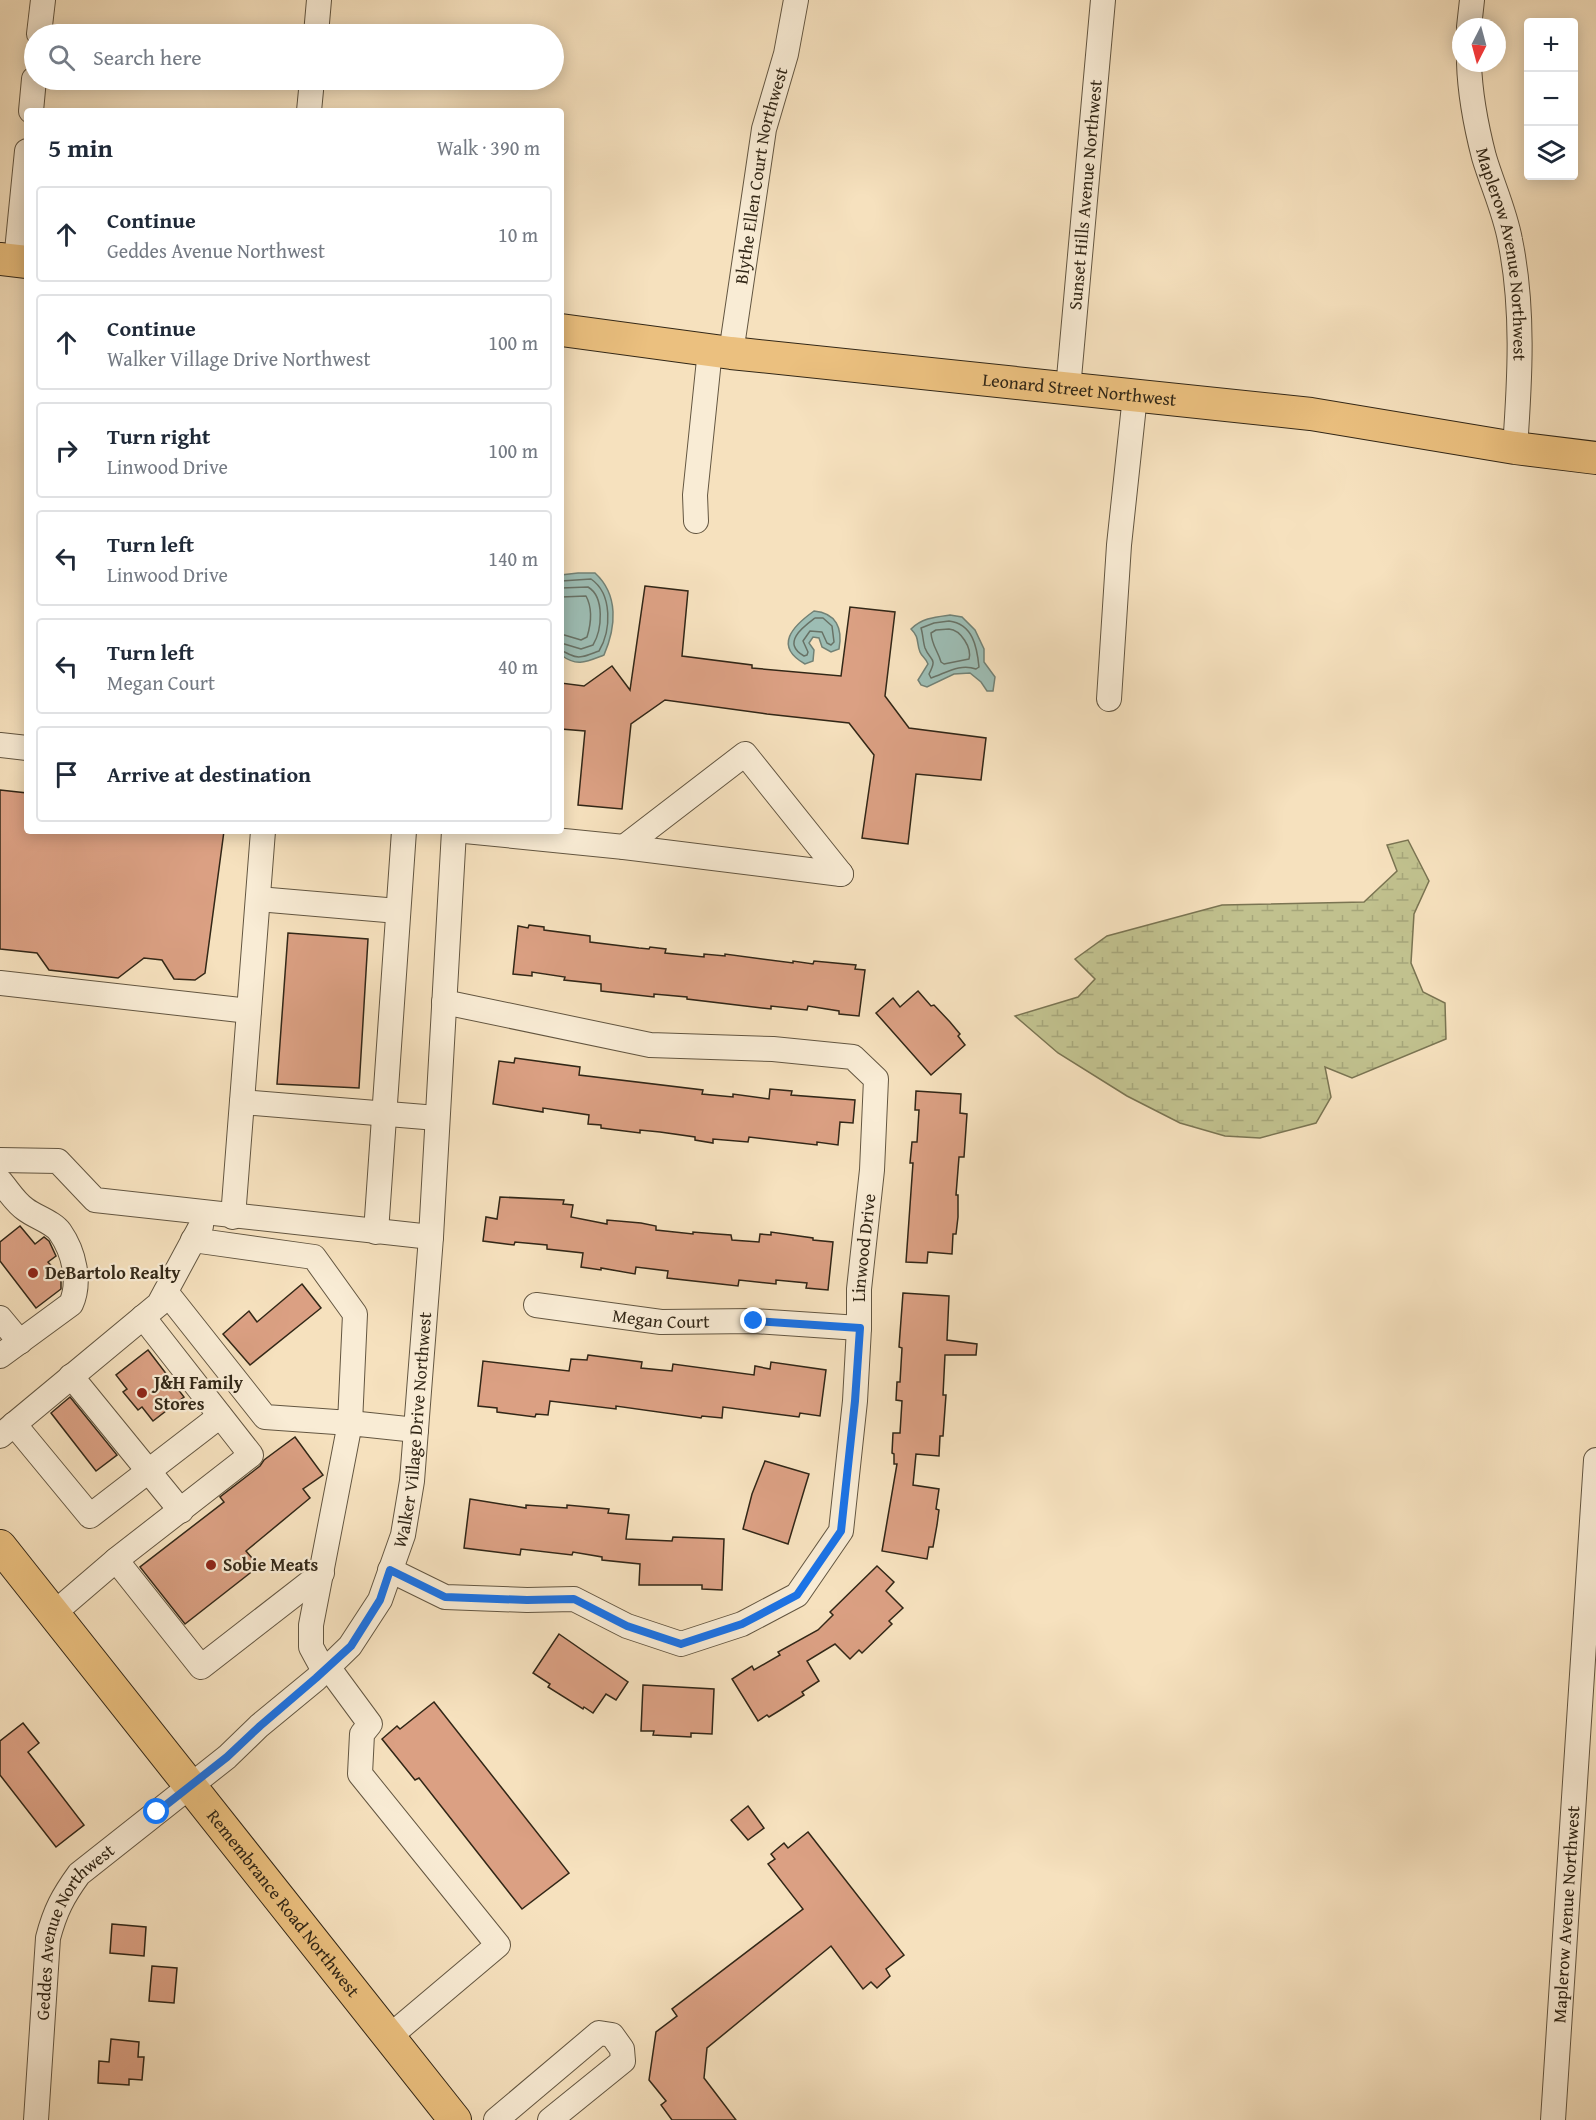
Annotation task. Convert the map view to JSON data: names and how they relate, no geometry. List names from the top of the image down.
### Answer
{
  "streets": {
    "main road": ["Leonard Street Northwest", "Remembrance Road Northwest"],
    "street": [
      "Blythe Ellen Court Northwest",
      "Sunset Hills Avenue Northwest",
      "Maplerow Avenue Northwest",
      "Linwood Drive",
      "Megan Court",
      "Walker Village Drive Northwest",
      "Geddes Avenue Northwest"
    ]
  },
  "crossings": [
    ["Blythe Ellen Court Northwest", "Leonard Street Northwest"],
    ["Sunset Hills Avenue Northwest", "Leonard Street Northwest"],
    ["Maplerow Avenue Northwest", "Leonard Street Northwest"],
    ["Linwood Drive", "Megan Court"],
    ["Linwood Drive", "Walker Village Drive Northwest"],
    ["Walker Village Drive Northwest", "Remembrance Road Northwest"],
    ["Walker Village Drive Northwest", "Geddes Avenue Northwest"],
    ["Remembrance Road Northwest", "Geddes Avenue Northwest"]
  ],
  "places": ["DeBartolo Realty", "J&H Family Stores", "Sobie Meats"],
  "north": "bottom",
  "page": {
    "map_buttons": ["+", "−"],
    "search": "Search here",
    "heading": ["5 min", "Walk · 390 m"],
    "list": [
      ["Continue", "Geddes Avenue Northwest", "10 m"],
      ["Continue", "Walker Village Drive Northwest", "100 m"],
      ["Turn right", "Linwood Drive", "100 m"],
      ["Turn left", "Linwood Drive", "140 m"],
      ["Turn left", "Megan Court", "40 m"],
      "Arrive at destination"
    ]
  }
}
